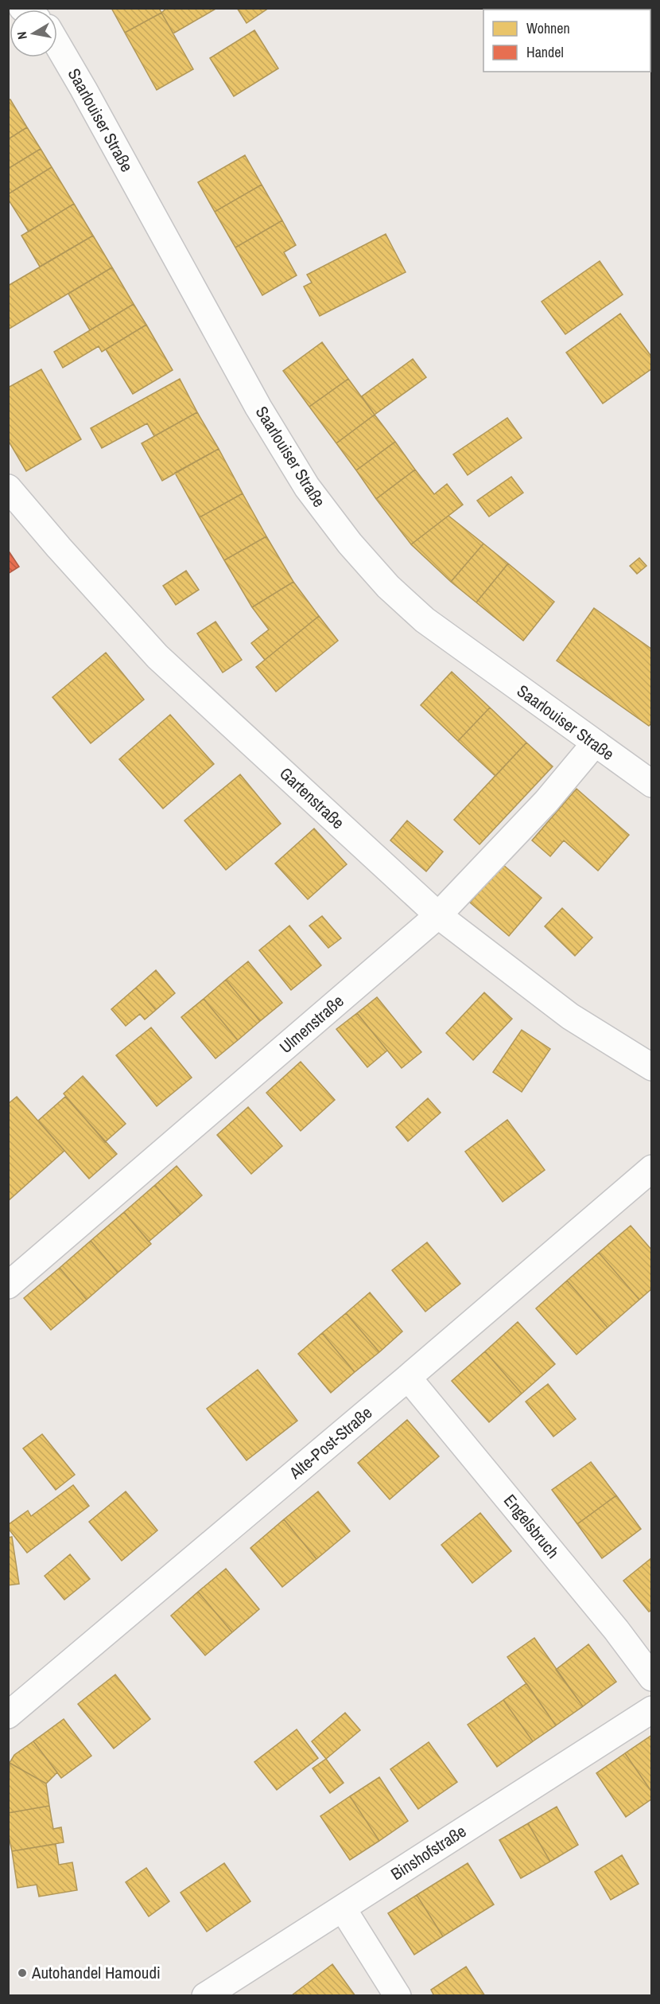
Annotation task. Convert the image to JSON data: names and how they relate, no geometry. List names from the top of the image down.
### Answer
{
  "streets": {
    "street": [
      "Saarlouiser Straße",
      "Gartenstraße",
      "Ulmenstraße",
      "Alte-Post-Straße",
      "Engelsbruch",
      "Binshofstraße"
    ]
  },
  "crossings": [
    ["Saarlouiser Straße", "Ulmenstraße"],
    ["Gartenstraße", "Ulmenstraße"],
    ["Alte-Post-Straße", "Engelsbruch"]
  ],
  "places": ["Autohandel Hamoudi"],
  "legend": ["Wohnen", "Handel"],
  "north": "left"
}
